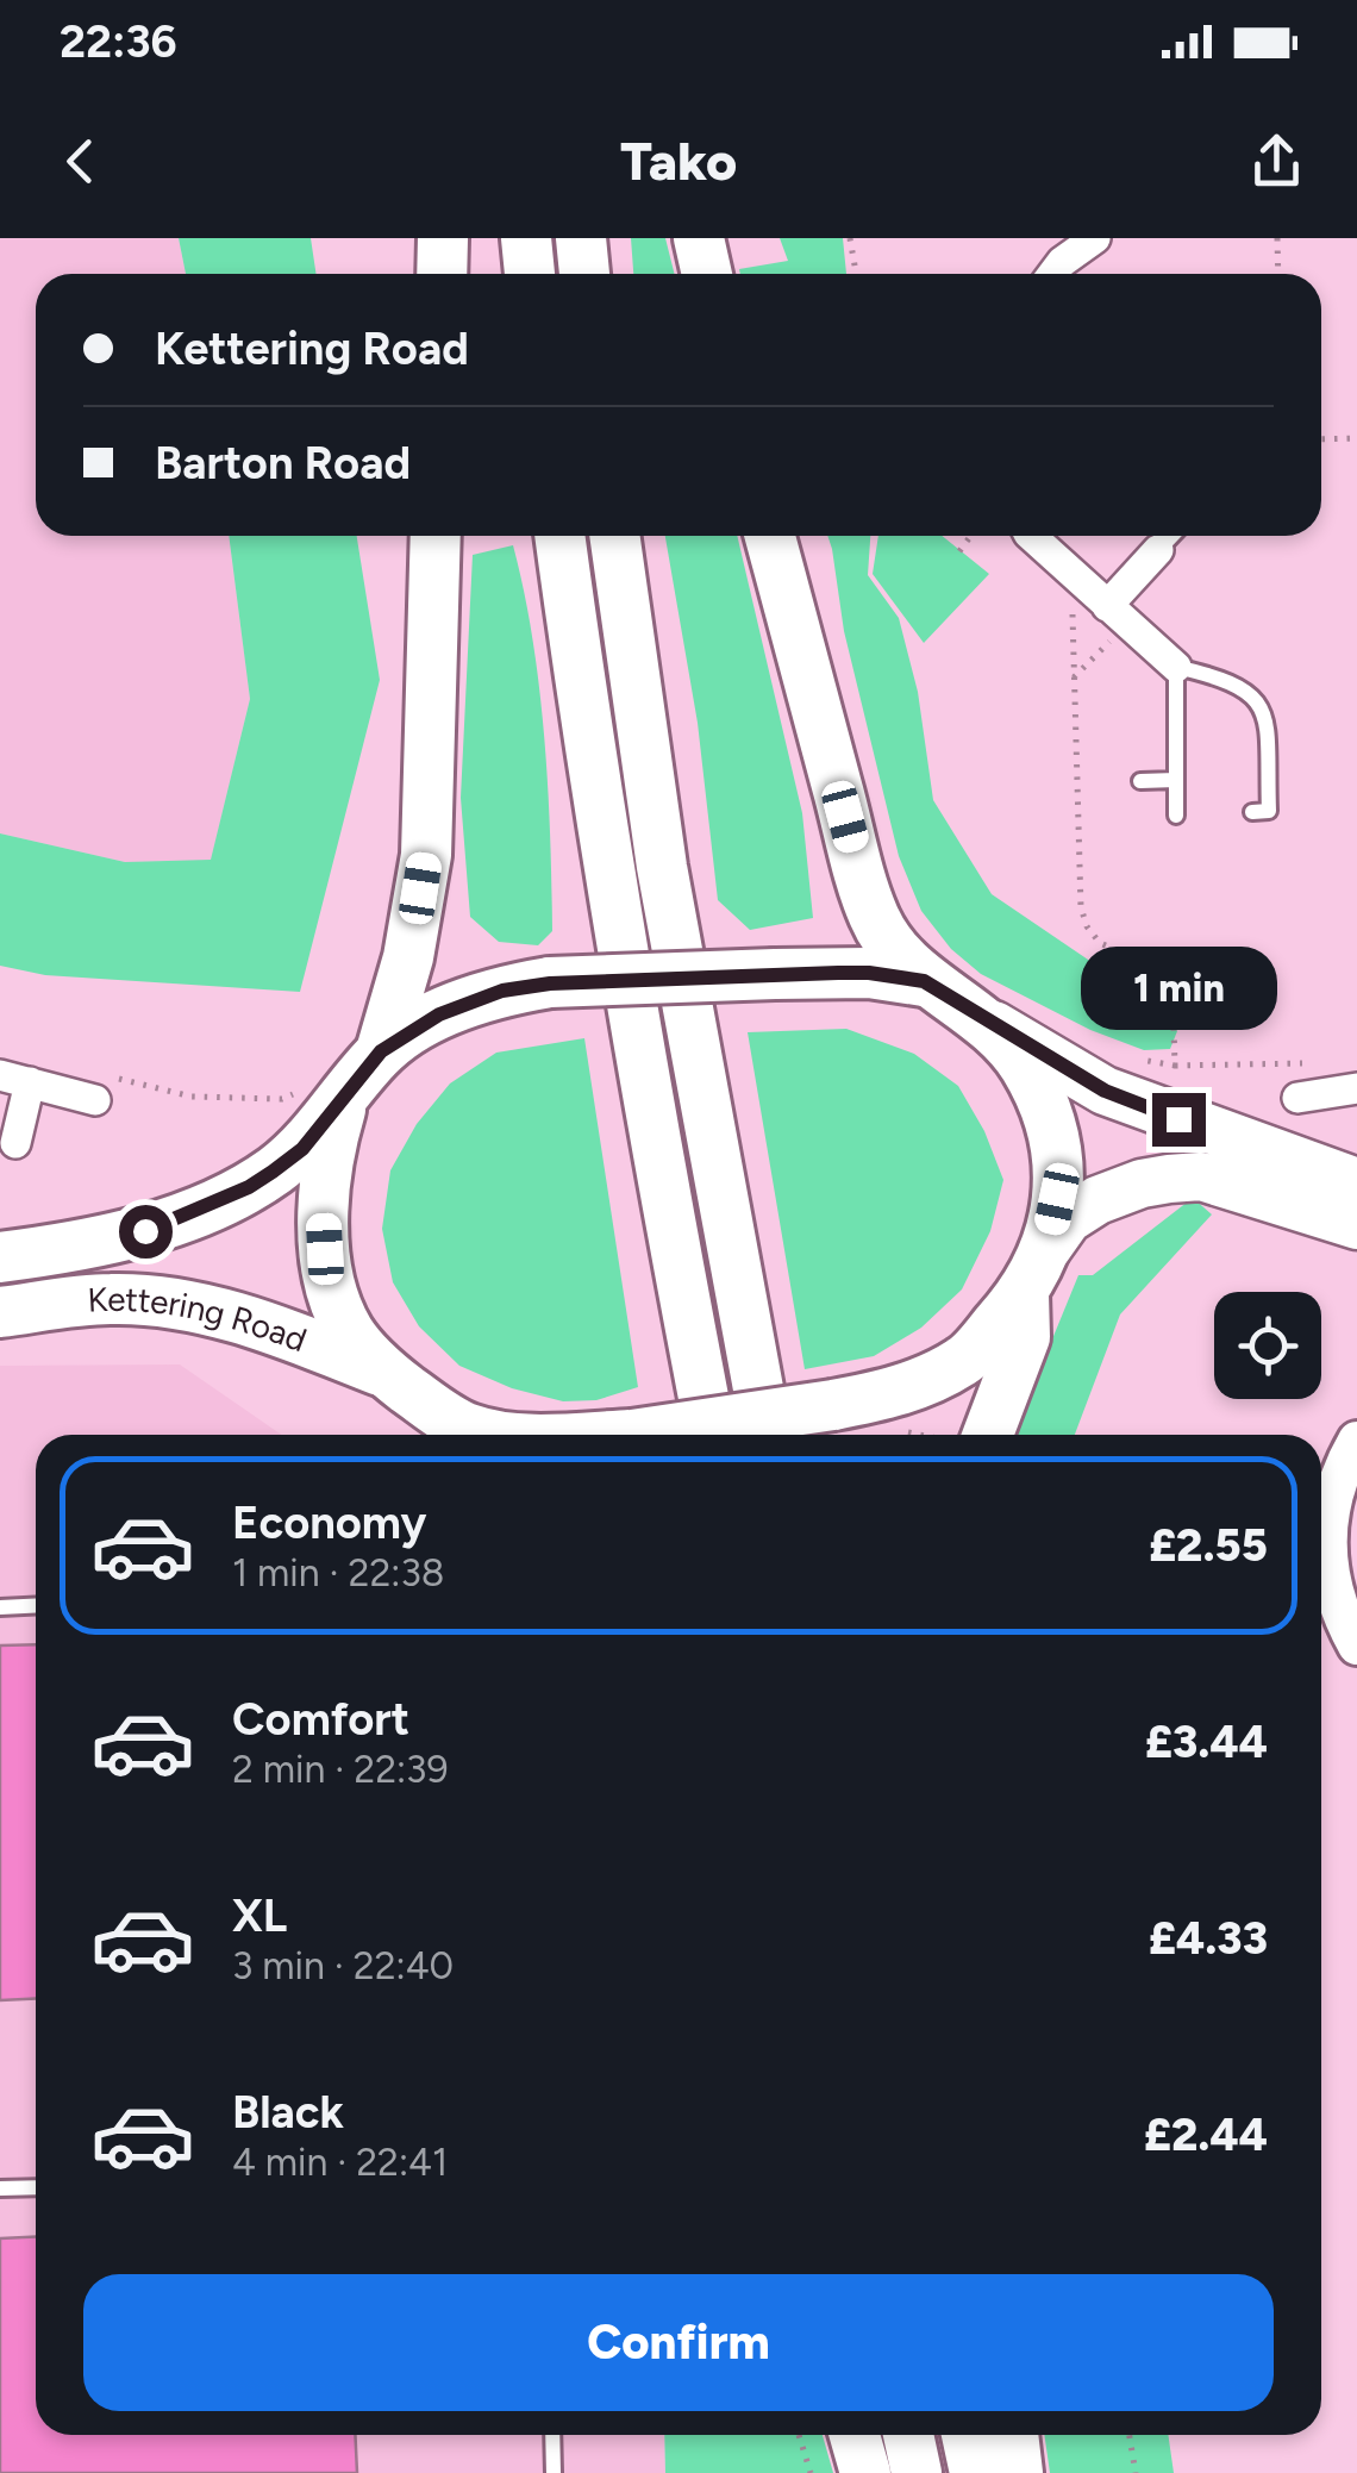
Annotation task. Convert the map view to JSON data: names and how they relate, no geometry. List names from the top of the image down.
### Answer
{
  "streets": {
    "highway": ["Kettering Road"]
  },
  "page": {
    "status": "22:36",
    "header": "Tako",
    "banner": ["Kettering Road", "Barton Road"],
    "bubble": "1 min",
    "list": [
      {
        "name": "Economy",
        "note": "1 min · 22:38",
        "value": "£2.55"
      },
      {
        "name": "Comfort",
        "note": "2 min · 22:39",
        "value": "£3.44"
      },
      {
        "name": "XL",
        "note": "3 min · 22:40",
        "value": "£4.33"
      },
      {
        "name": "Black",
        "note": "4 min · 22:41",
        "value": "£2.44"
      }
    ],
    "buttons": "Confirm"
  }
}
